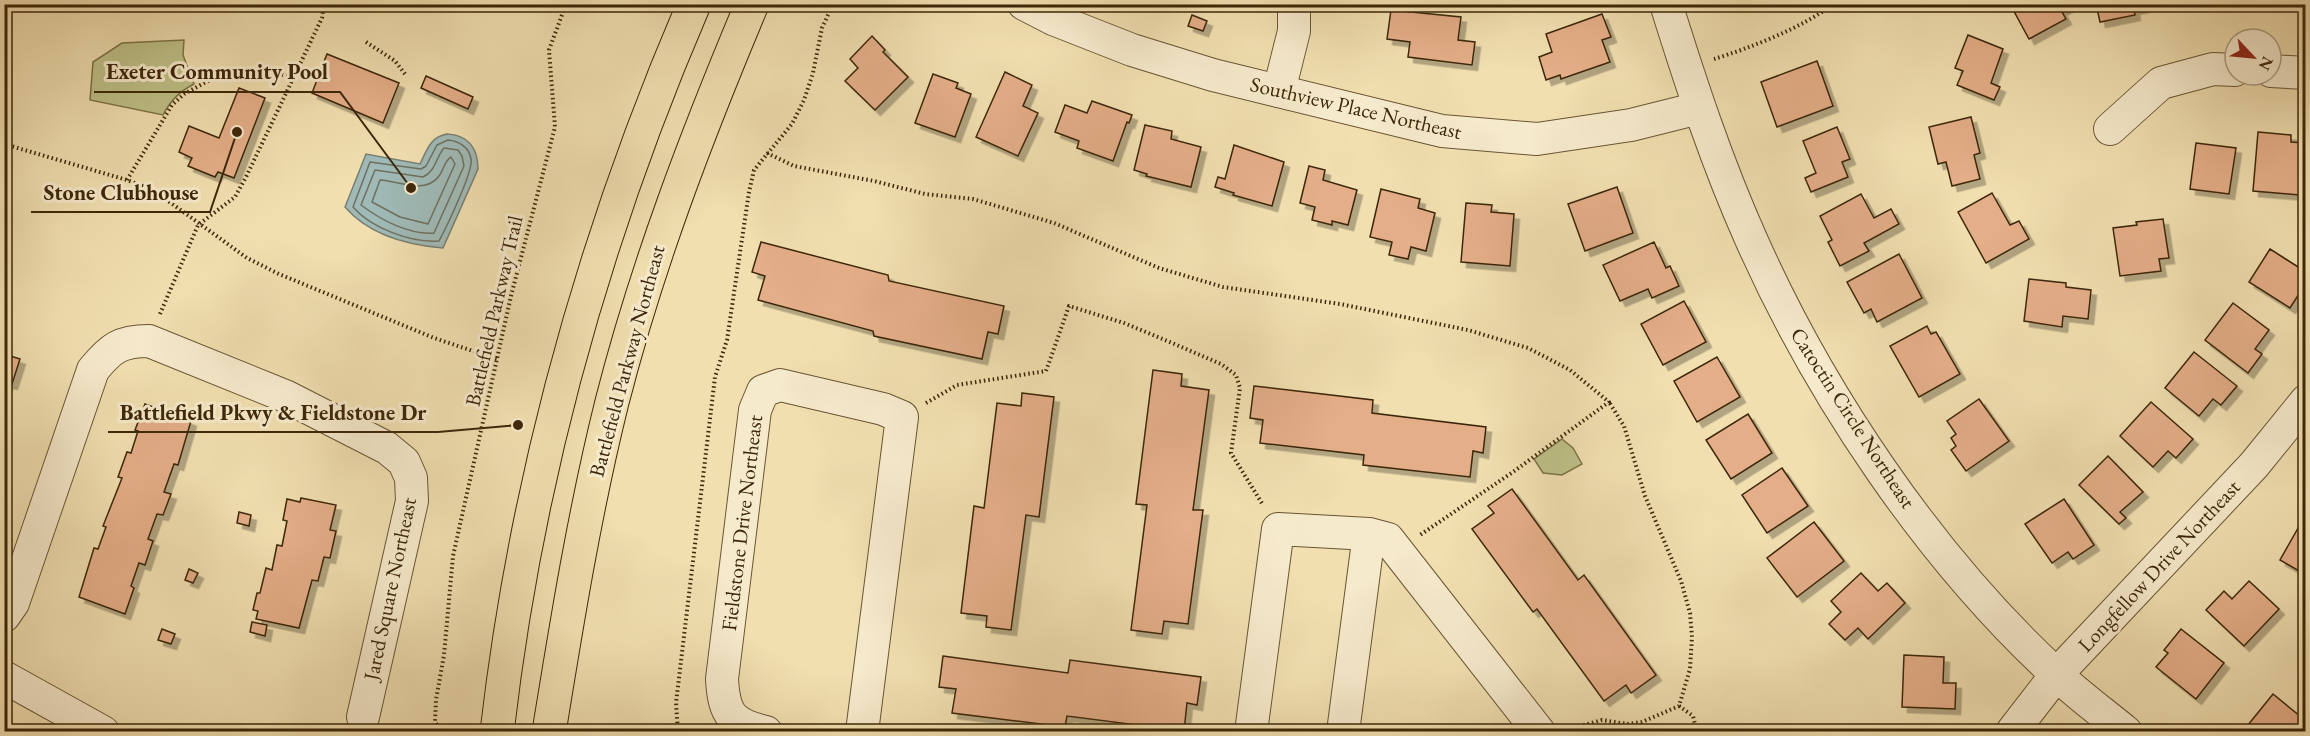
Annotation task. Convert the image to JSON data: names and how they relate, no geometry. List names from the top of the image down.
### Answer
{
  "streets": {
    "main road": ["Battlefield Parkway Northeast"],
    "street": [
      "Southview Place Northeast",
      "Catoctin Circle Northeast",
      "Fieldstone Drive Northeast",
      "Longfellow Drive Northeast",
      "Jared Square Northeast"
    ],
    "path": ["Battlefield Parkway Trail"]
  },
  "crossings": [
    ["Southview Place Northeast", "Catoctin Circle Northeast"],
    ["Catoctin Circle Northeast", "Longfellow Drive Northeast"]
  ],
  "places": ["Stone Clubhouse", "Exeter Community Pool", "Battlefield Pkwy & Fieldstone Dr"],
  "north": "bottom right"
}
